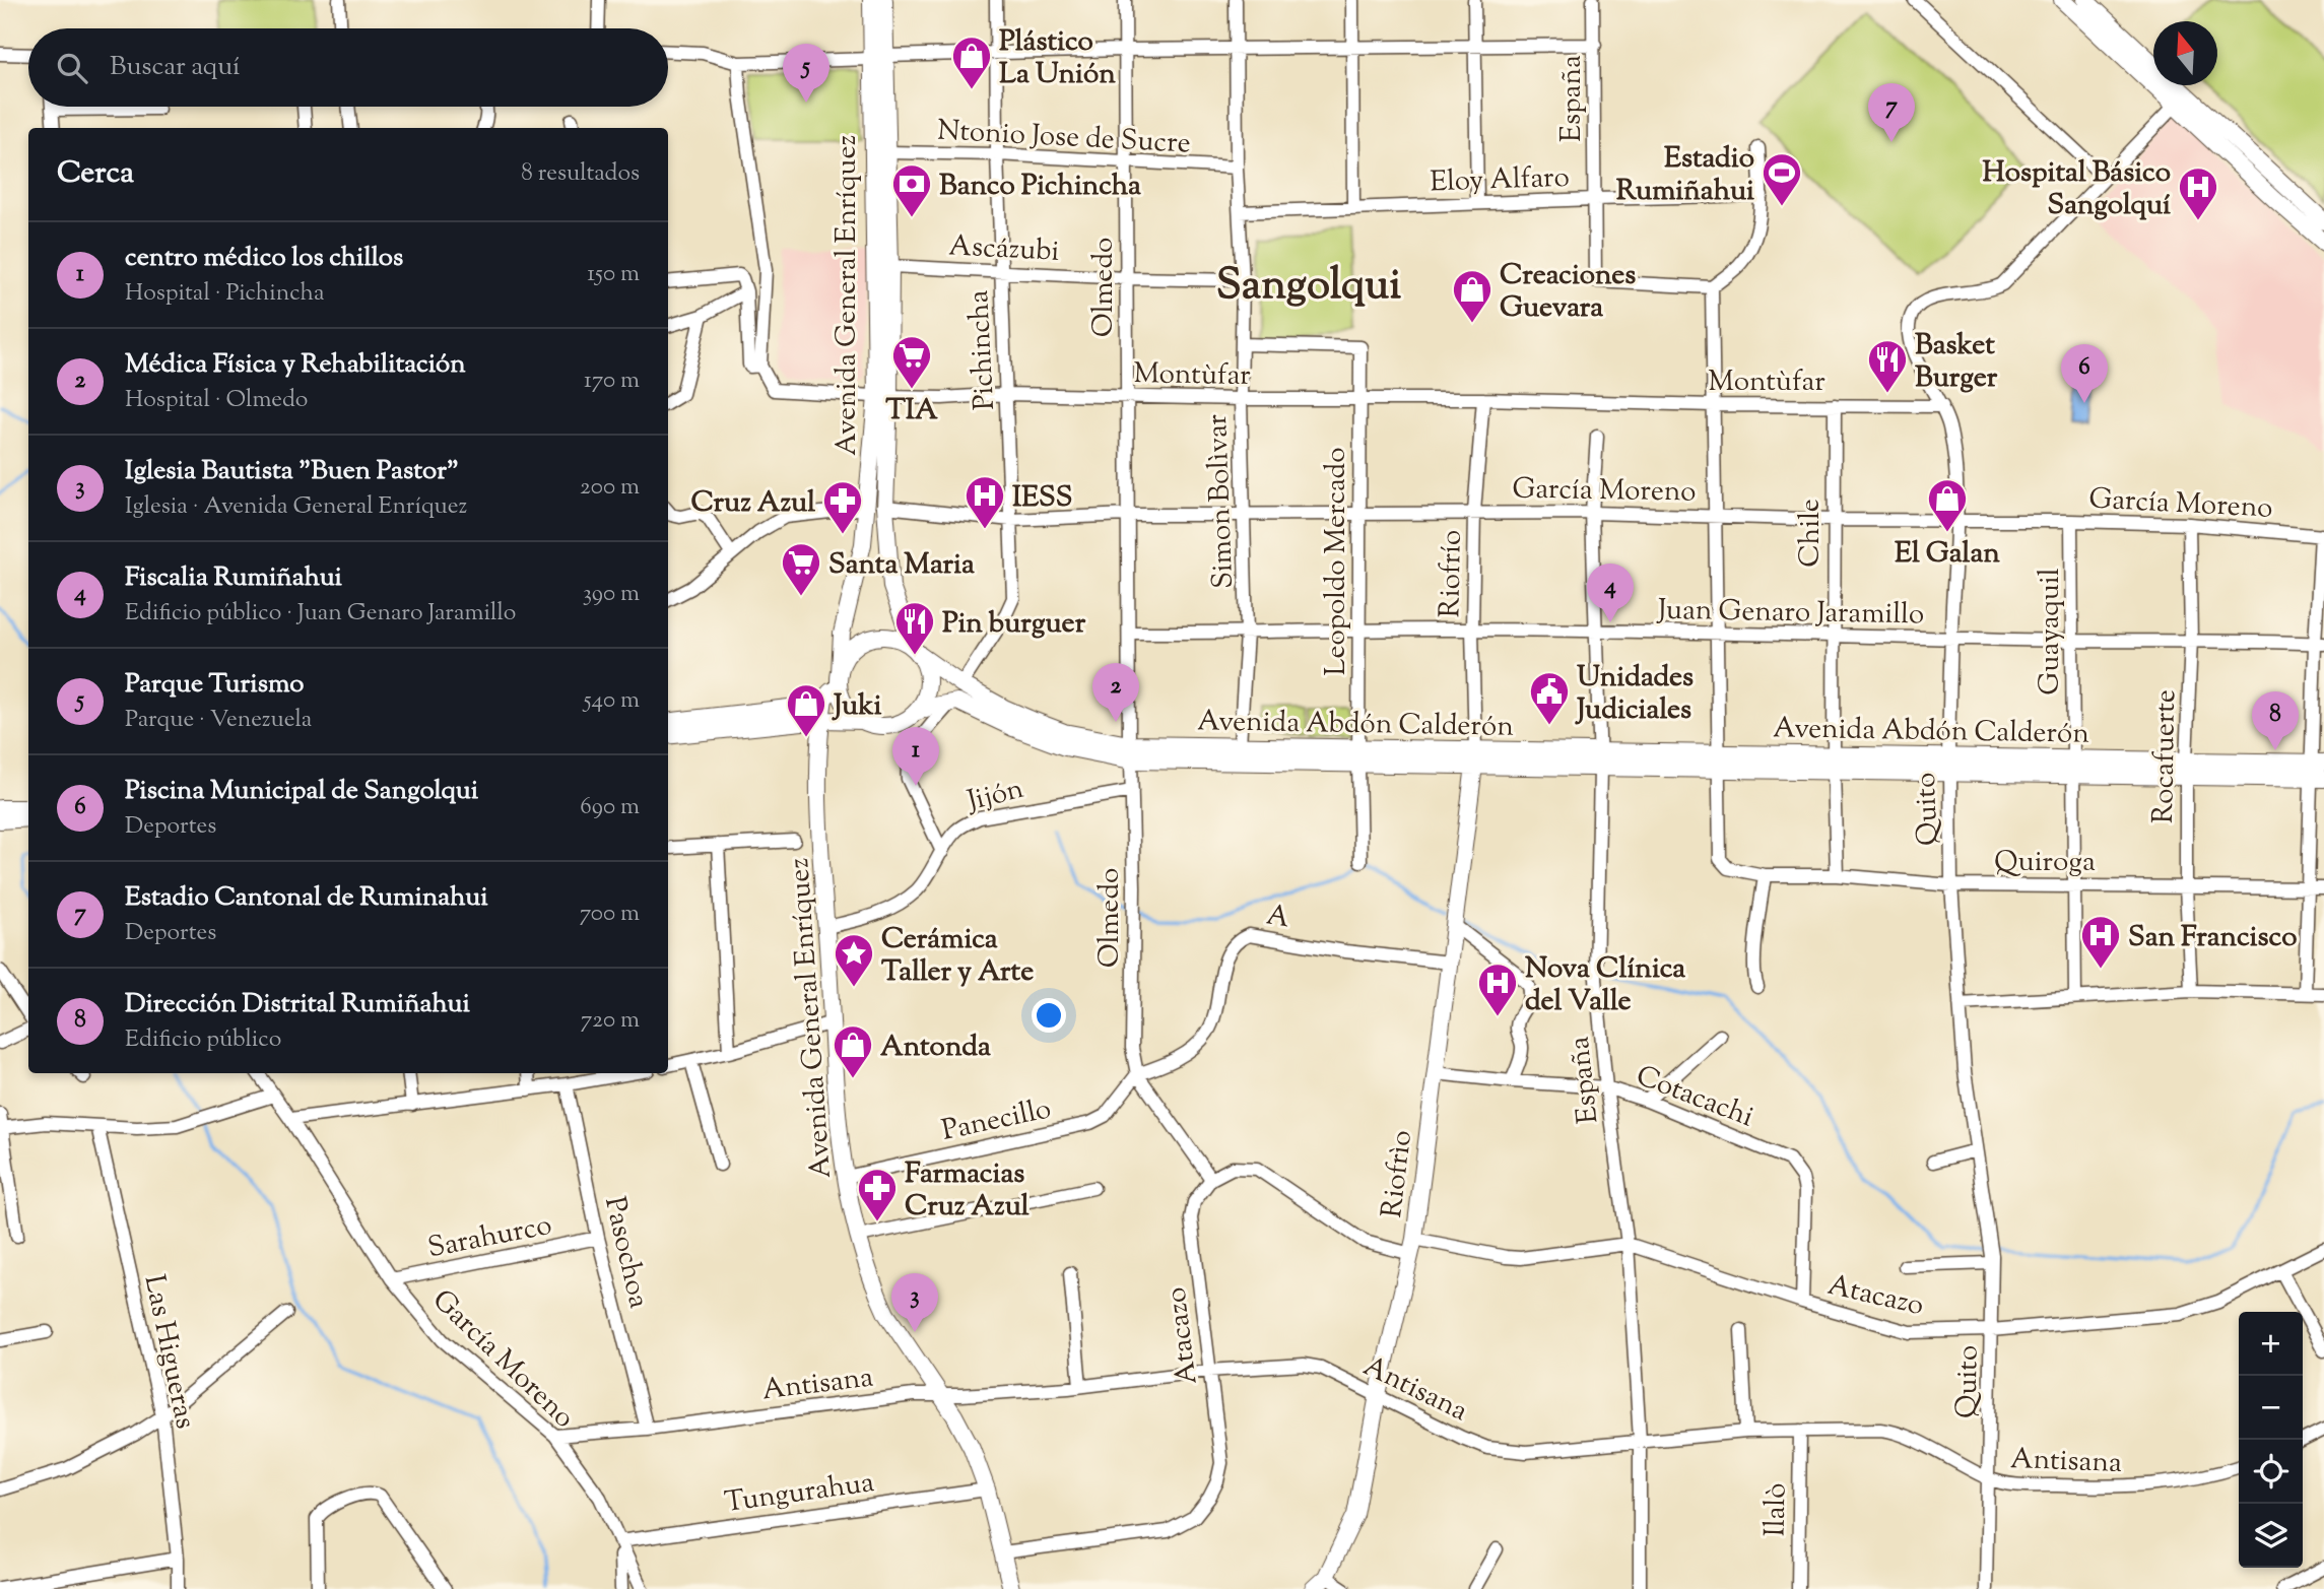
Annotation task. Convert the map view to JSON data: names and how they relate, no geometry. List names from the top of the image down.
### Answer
{
  "streets": {
    "main road": ["Avenida General Enríquez", "Avenida Abdón Calderón", "Riofrìo"],
    "street": [
      "España",
      "Ntonio Jose de Sucre",
      "Eloy Alfaro",
      "Ascázubi",
      "Olmedo",
      "Pichincha",
      "Montùfar",
      "García Moreno",
      "Simon Bolìvar",
      "Chile",
      "Leopoldo Mercado",
      "Riofrío",
      "Juan Genaro Jaramillo",
      "Guayaquil",
      "Rocafuerte",
      "Jijón",
      "Quito",
      "Quiroga",
      "A",
      "Cotacachi",
      "Panecillo",
      "Sarahurco",
      "Pasochoa",
      "Atacazo",
      "Las Higueras",
      "Antisana",
      "Tungurahua",
      "Ilalò"
    ]
  },
  "crossings": [
    ["España", "Eloy Alfaro"],
    ["España", "García Moreno"],
    ["España", "Juan Genaro Jaramillo"],
    ["España", "Avenida Abdón Calderón"],
    ["España", "Quiroga"],
    ["España", "Cotacachi"],
    ["España", "Atacazo"],
    ["España", "Antisana"],
    ["Ntonio Jose de Sucre", "Olmedo"],
    ["Ntonio Jose de Sucre", "Avenida General Enríquez"],
    ["Ntonio Jose de Sucre", "Pichincha"],
    ["Ntonio Jose de Sucre", "Simon Bolìvar"],
    ["Eloy Alfaro", "Simon Bolìvar"],
    ["Ascázubi", "Olmedo"],
    ["Ascázubi", "Avenida General Enríquez"],
    ["Ascázubi", "Pichincha"],
    ["Ascázubi", "Simon Bolìvar"],
    ["Olmedo", "Montùfar"],
    ["Olmedo", "García Moreno"],
    ["Olmedo", "Juan Genaro Jaramillo"],
    ["Olmedo", "Avenida Abdón Calderón"],
    ["Olmedo", "Jijón"],
    ["Olmedo", "A"],
    ["Olmedo", "Panecillo"],
    ["Avenida General Enríquez", "Montùfar"],
    ["Avenida General Enríquez", "García Moreno"],
    ["Avenida General Enríquez", "Avenida Abdón Calderón"],
    ["Avenida General Enríquez", "Jijón"],
    ["Avenida General Enríquez", "Panecillo"],
    ["Avenida General Enríquez", "Atacazo"],
    ["Avenida General Enríquez", "Antisana"],
    ["Avenida General Enríquez", "Tungurahua"],
    ["Pichincha", "Montùfar"],
    ["Pichincha", "García Moreno"],
    ["Pichincha", "Avenida Abdón Calderón"],
    ["Montùfar", "Simon Bolìvar"],
    ["Montùfar", "Chile"],
    ["Montùfar", "Leopoldo Mercado"],
    ["Montùfar", "Riofrío"],
    ["Montùfar", "Quito"],
    ["Montùfar", "Quiroga"],
    ["García Moreno", "Simon Bolìvar"],
    ["García Moreno", "Chile"],
    ["García Moreno", "Leopoldo Mercado"],
    ["García Moreno", "Riofrío"],
    ["García Moreno", "Guayaquil"],
    ["García Moreno", "Rocafuerte"],
    ["García Moreno", "Quito"],
    ["García Moreno", "Quiroga"],
    ["García Moreno", "Sarahurco"],
    ["García Moreno", "Antisana"],
    ["García Moreno", "Tungurahua"],
    ["Simon Bolìvar", "Leopoldo Mercado"],
    ["Simon Bolìvar", "Juan Genaro Jaramillo"],
    ["Simon Bolìvar", "Avenida Abdón Calderón"],
    ["Chile", "Juan Genaro Jaramillo"],
    ["Chile", "Avenida Abdón Calderón"],
    ["Chile", "Quiroga"],
    ["Leopoldo Mercado", "Juan Genaro Jaramillo"],
    ["Leopoldo Mercado", "Avenida Abdón Calderón"],
    ["Riofrío", "Juan Genaro Jaramillo"],
    ["Riofrío", "Avenida Abdón Calderón"],
    ["Riofrío", "Riofrìo"],
    ["Juan Genaro Jaramillo", "Guayaquil"],
    ["Juan Genaro Jaramillo", "Rocafuerte"],
    ["Juan Genaro Jaramillo", "Quito"],
    ["Juan Genaro Jaramillo", "Quiroga"],
    ["Guayaquil", "Avenida Abdón Calderón"],
    ["Guayaquil", "Quiroga"],
    ["Avenida Abdón Calderón", "Rocafuerte"],
    ["Avenida Abdón Calderón", "Quito"],
    ["Avenida Abdón Calderón", "Quiroga"],
    ["Avenida Abdón Calderón", "Riofrìo"],
    ["Rocafuerte", "Quiroga"],
    ["Quito", "Quiroga"],
    ["Quito", "Atacazo"],
    ["Quito", "Antisana"],
    ["A", "Panecillo"],
    ["A", "Riofrìo"],
    ["Cotacachi", "Riofrìo"],
    ["Cotacachi", "Atacazo"],
    ["Riofrìo", "Atacazo"],
    ["Riofrìo", "Antisana"],
    ["Sarahurco", "Pasochoa"],
    ["Pasochoa", "Antisana"],
    ["Atacazo", "Antisana"],
    ["Antisana", "Ilalò"]
  ],
  "districts": ["Sangolqui"],
  "places": {
    "shop": [
      "Plástico La Unión",
      "Creaciones Guevara",
      "El Galan",
      "Juki",
      "Antonda"
    ],
    "sports": ["Estadio Rumiñahui"],
    "bank": ["Banco Pichincha"],
    "hospital": [
      "Hospital Básico Sangolquí",
      "IESS",
      "San Francisco",
      "Nova Clínica del Valle"
    ],
    "supermarket": ["TIA", "Santa Maria"],
    "restaurant": ["Basket Burger", "Pin burguer"],
    "pharmacy": ["Cruz Azul", "Farmacias Cruz Azul"],
    "public building": ["Unidades Judiciales"],
    "place": ["Cerámica Taller y Arte"]
  },
  "north": "top",
  "page": {
    "search": "Buscar aquí",
    "pins": [
      "5",
      "7",
      "6",
      "4",
      "2",
      "8",
      "1",
      "3"
    ],
    "heading": ["Cerca", "8 resultados"],
    "list": [
      {
        "mark": "1",
        "name": "centro médico los chillos",
        "note": "Hospital · Pichincha",
        "value": "150 m"
      },
      {
        "mark": "2",
        "name": "Médica Física y Rehabilitación",
        "note": "Hospital · Olmedo",
        "value": "170 m"
      },
      {
        "mark": "3",
        "name": "Iglesia Bautista \"Buen Pastor\"",
        "note": "Iglesia · Avenida General Enríquez",
        "value": "200 m"
      },
      {
        "mark": "4",
        "name": "Fiscalia Rumiñahui",
        "note": "Edificio público · Juan Genaro Jaramillo",
        "value": "390 m"
      },
      {
        "mark": "5",
        "name": "Parque Turismo",
        "note": "Parque · Venezuela",
        "value": "540 m"
      },
      {
        "mark": "6",
        "name": "Piscina Municipal de Sangolqui",
        "note": "Deportes",
        "value": "690 m"
      },
      {
        "mark": "7",
        "name": "Estadio Cantonal de Ruminahui",
        "note": "Deportes",
        "value": "700 m"
      },
      {
        "mark": "8",
        "name": "Dirección Distrital Rumiñahui",
        "note": "Edificio público",
        "value": "720 m"
      }
    ],
    "map_buttons": ["+", "−"]
  }
}
